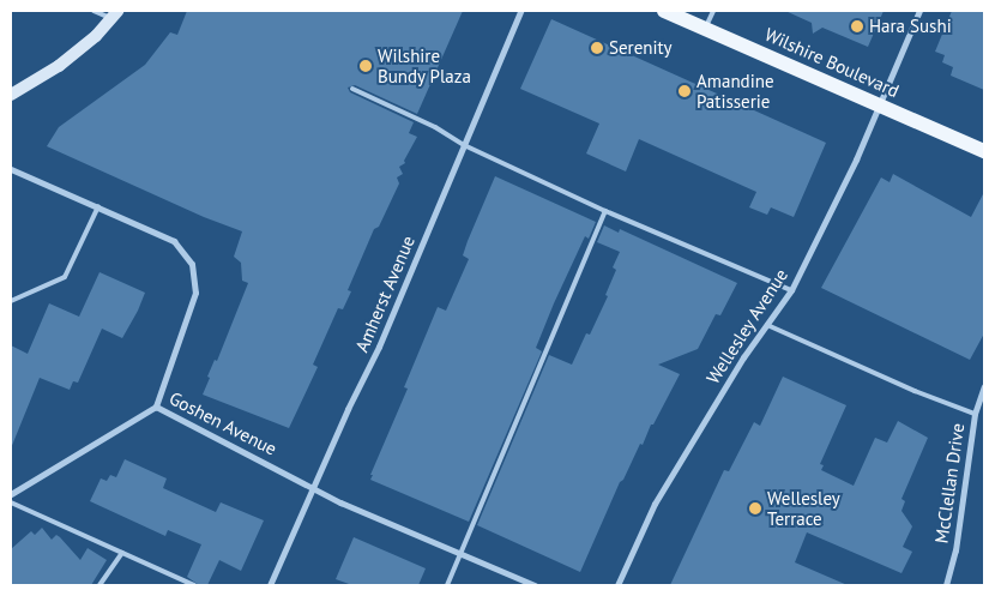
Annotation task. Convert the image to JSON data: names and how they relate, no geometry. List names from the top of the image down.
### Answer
{
  "streets": {
    "main road": ["Wilshire Boulevard"],
    "street": [
      "Amherst Avenue",
      "Wellesley Avenue",
      "Goshen Avenue",
      "McClellan Drive"
    ]
  },
  "crossings": [
    ["Wilshire Boulevard", "Wellesley Avenue"],
    ["Amherst Avenue", "Goshen Avenue"]
  ],
  "places": [
    "Hara Sushi",
    "Serenity",
    "Wilshire Bundy Plaza",
    "Amandine Patisserie",
    "Wellesley Terrace"
  ]
}
